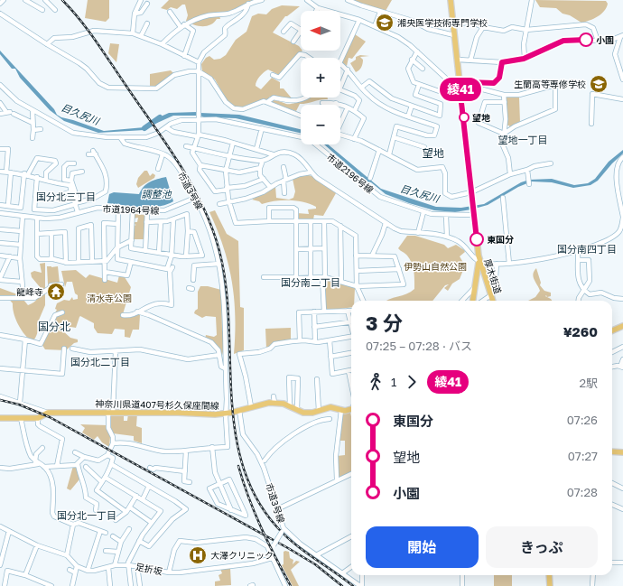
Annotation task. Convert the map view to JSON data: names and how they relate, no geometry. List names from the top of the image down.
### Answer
{
  "streets": {
    "main road": ["厚木街道", "神奈川県道407号杉久保座間線"],
    "street": [
      "市道2196号線",
      "市道3号線",
      "市道1964号線",
      "足折坂"
    ]
  },
  "crossings": [
    ["市道2196号線", "厚木街道"],
    ["市道3号線", "市道1964号線"],
    ["市道3号線", "神奈川県道407号杉久保座間線"]
  ],
  "districts": [
    "望地一丁目",
    "望地",
    "国分北三丁目",
    "国分南四丁目",
    "国分南二丁目",
    "国分北",
    "国分北二丁目",
    "国分北一丁目"
  ],
  "water": ["目久尻川", "調整池"],
  "parks": ["伊勢山自然公園", "清水寺公園"],
  "places": {
    "school or university": ["湘央医学技術専門学校", "生蘭高等専修学校"],
    "other": ["小園", "望地", "東国分"],
    "temple": ["龍峰寺"],
    "hospital": ["大澤クリニック"]
  },
  "lines": ["bus line 綾41"],
  "north": "left",
  "page": {
    "on_map": "綾41",
    "map_buttons": ["+", "−"],
    "heading": ["3 分", "07:25 – 07:28 · バス", "¥260"],
    "legs": ["1", "綾41", "2駅"],
    "list": [
      {
        "name": "東国分",
        "value": "07:26"
      },
      {
        "name": "望地",
        "value": "07:27"
      },
      {
        "name": "小園",
        "value": "07:28"
      }
    ],
    "buttons": ["開始", "きっぷ"]
  }
}
